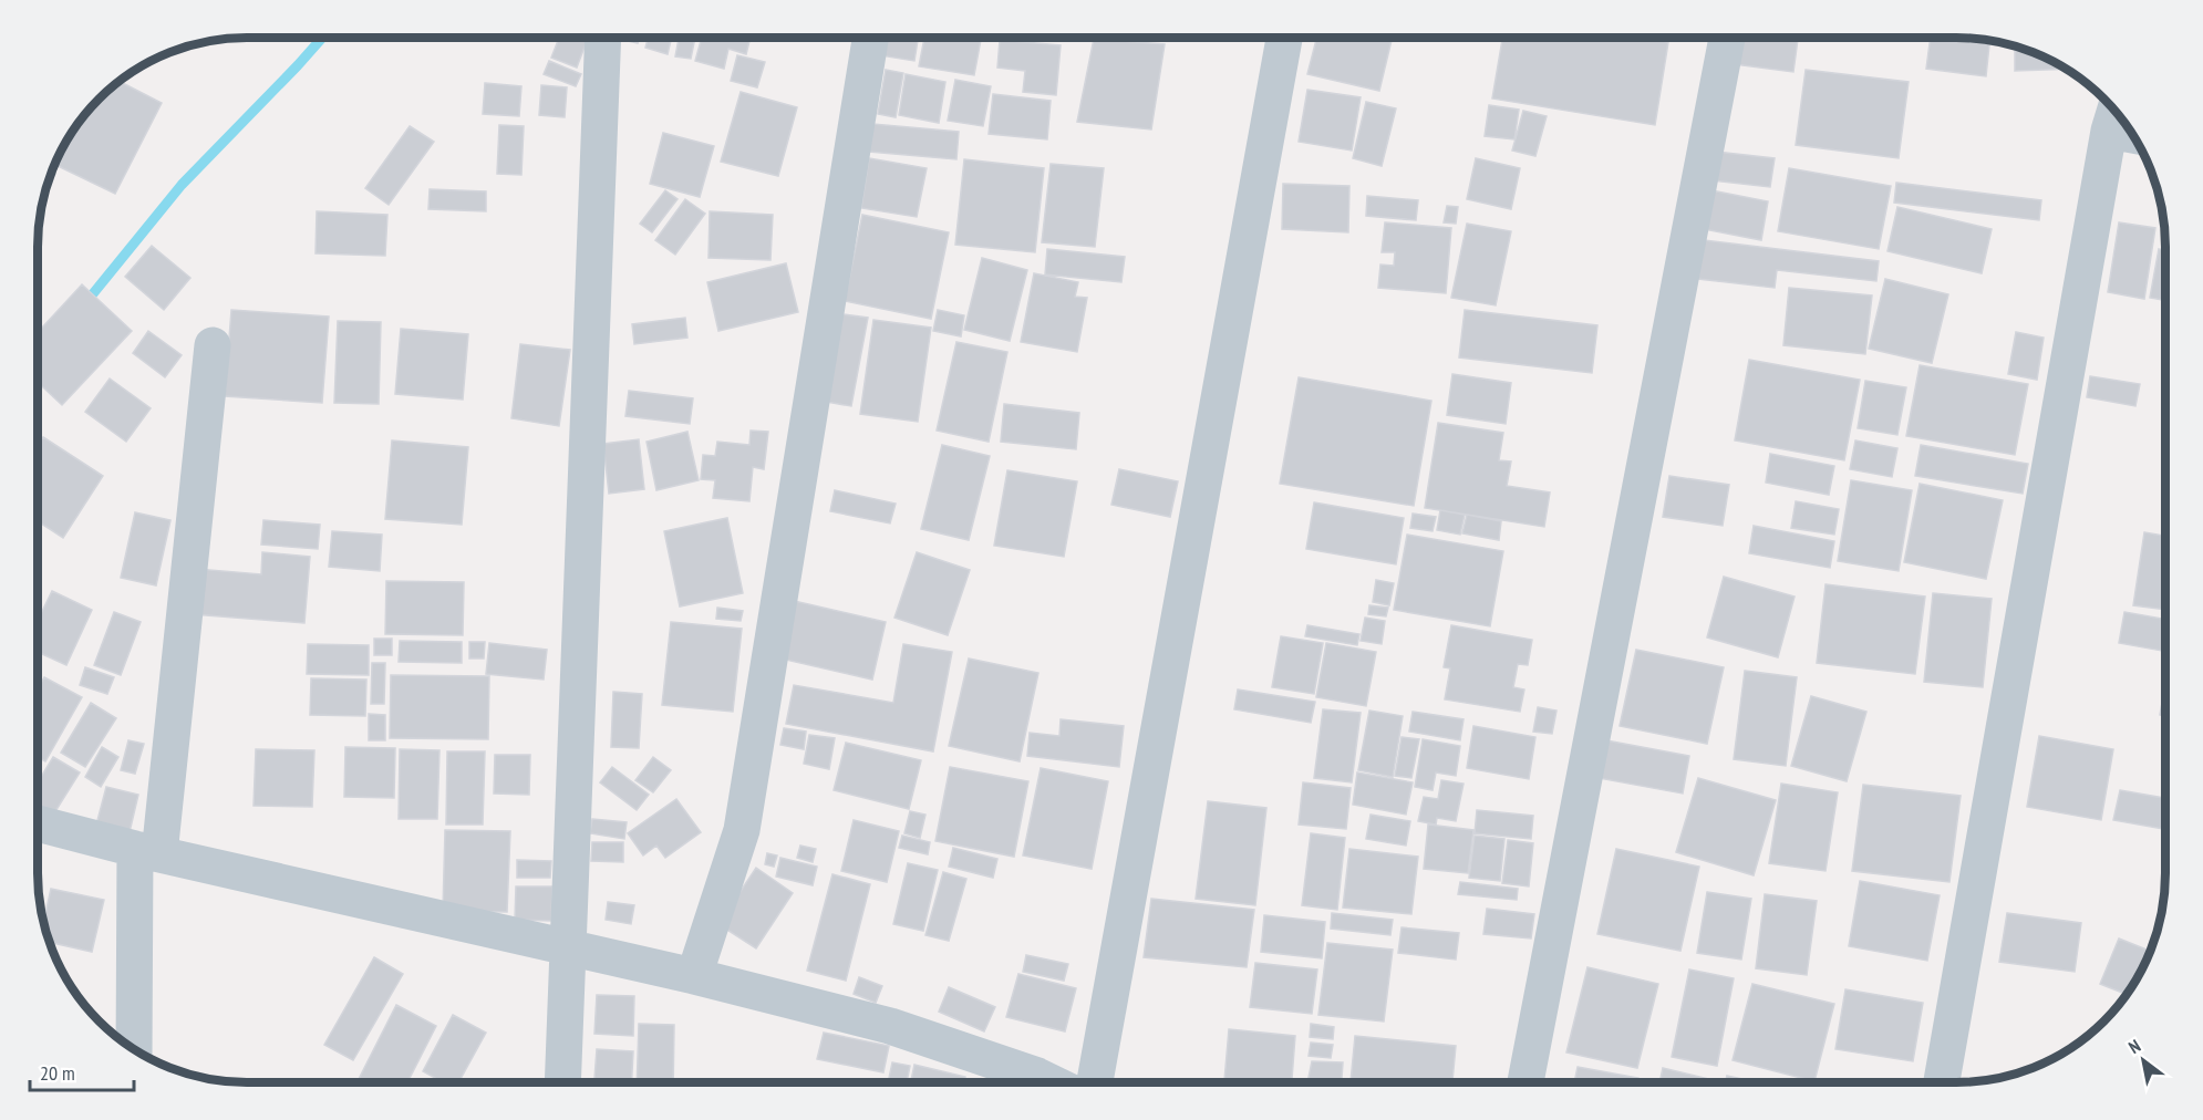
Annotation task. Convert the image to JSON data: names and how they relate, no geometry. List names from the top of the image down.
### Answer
{
  "scale_bar": "20 m",
  "north": "top left"
}
